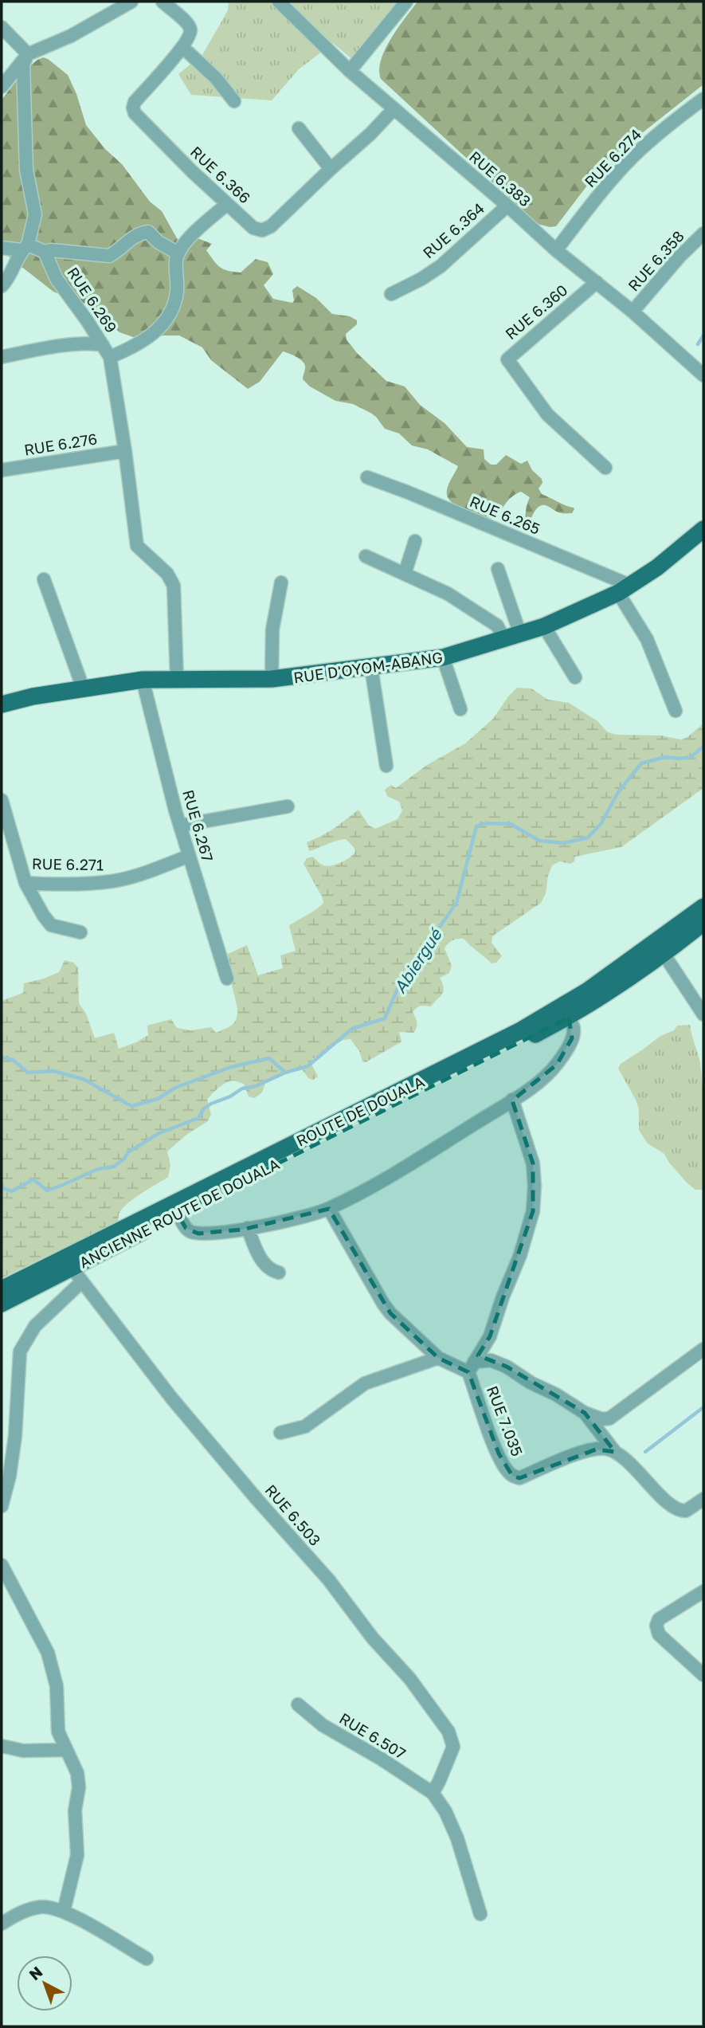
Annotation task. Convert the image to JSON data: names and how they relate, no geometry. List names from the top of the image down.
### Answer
{
  "streets": {
    "main road": ["RUE D'OYOM-ABANG", "ROUTE DE DOUALA", "ANCIENNE ROUTE DE DOUALA"],
    "street": [
      "RUE 6.274",
      "RUE 6.366",
      "RUE 6.383",
      "RUE 6.364",
      "RUE 6.358",
      "RUE 6.269",
      "RUE 6.360",
      "RUE 6.276",
      "RUE 6.265",
      "RUE 6.267",
      "RUE 6.271",
      "RUE 7.035",
      "RUE 6.503",
      "RUE 6.507"
    ]
  },
  "crossings": [
    ["RUE 6.274", "RUE 6.383"],
    ["RUE 6.366", "RUE 6.383"],
    ["RUE 6.383", "RUE 6.364"],
    ["RUE 6.383", "RUE 6.358"],
    ["RUE 6.383", "RUE 6.360"],
    ["RUE 6.269", "RUE 6.276"],
    ["RUE 6.269", "RUE D'OYOM-ABANG"],
    ["RUE 6.265", "RUE D'OYOM-ABANG"],
    ["RUE D'OYOM-ABANG", "RUE 6.267"],
    ["RUE 6.267", "RUE 6.271"],
    ["ROUTE DE DOUALA", "ANCIENNE ROUTE DE DOUALA"],
    ["ANCIENNE ROUTE DE DOUALA", "RUE 6.503"],
    ["RUE 6.503", "RUE 6.507"]
  ],
  "water": ["Abiergué"],
  "north": "top left"
}
